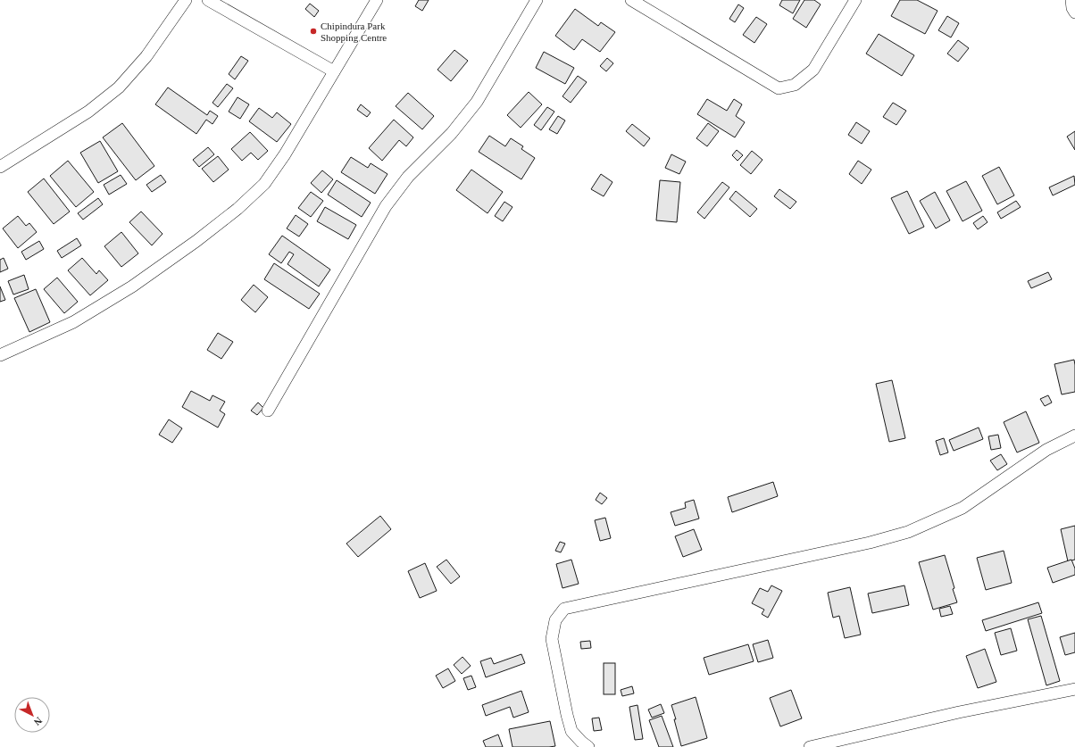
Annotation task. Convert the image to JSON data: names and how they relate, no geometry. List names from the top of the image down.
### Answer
{
  "places": ["Chipindura Park Shopping Centre"],
  "north": "bottom right"
}
